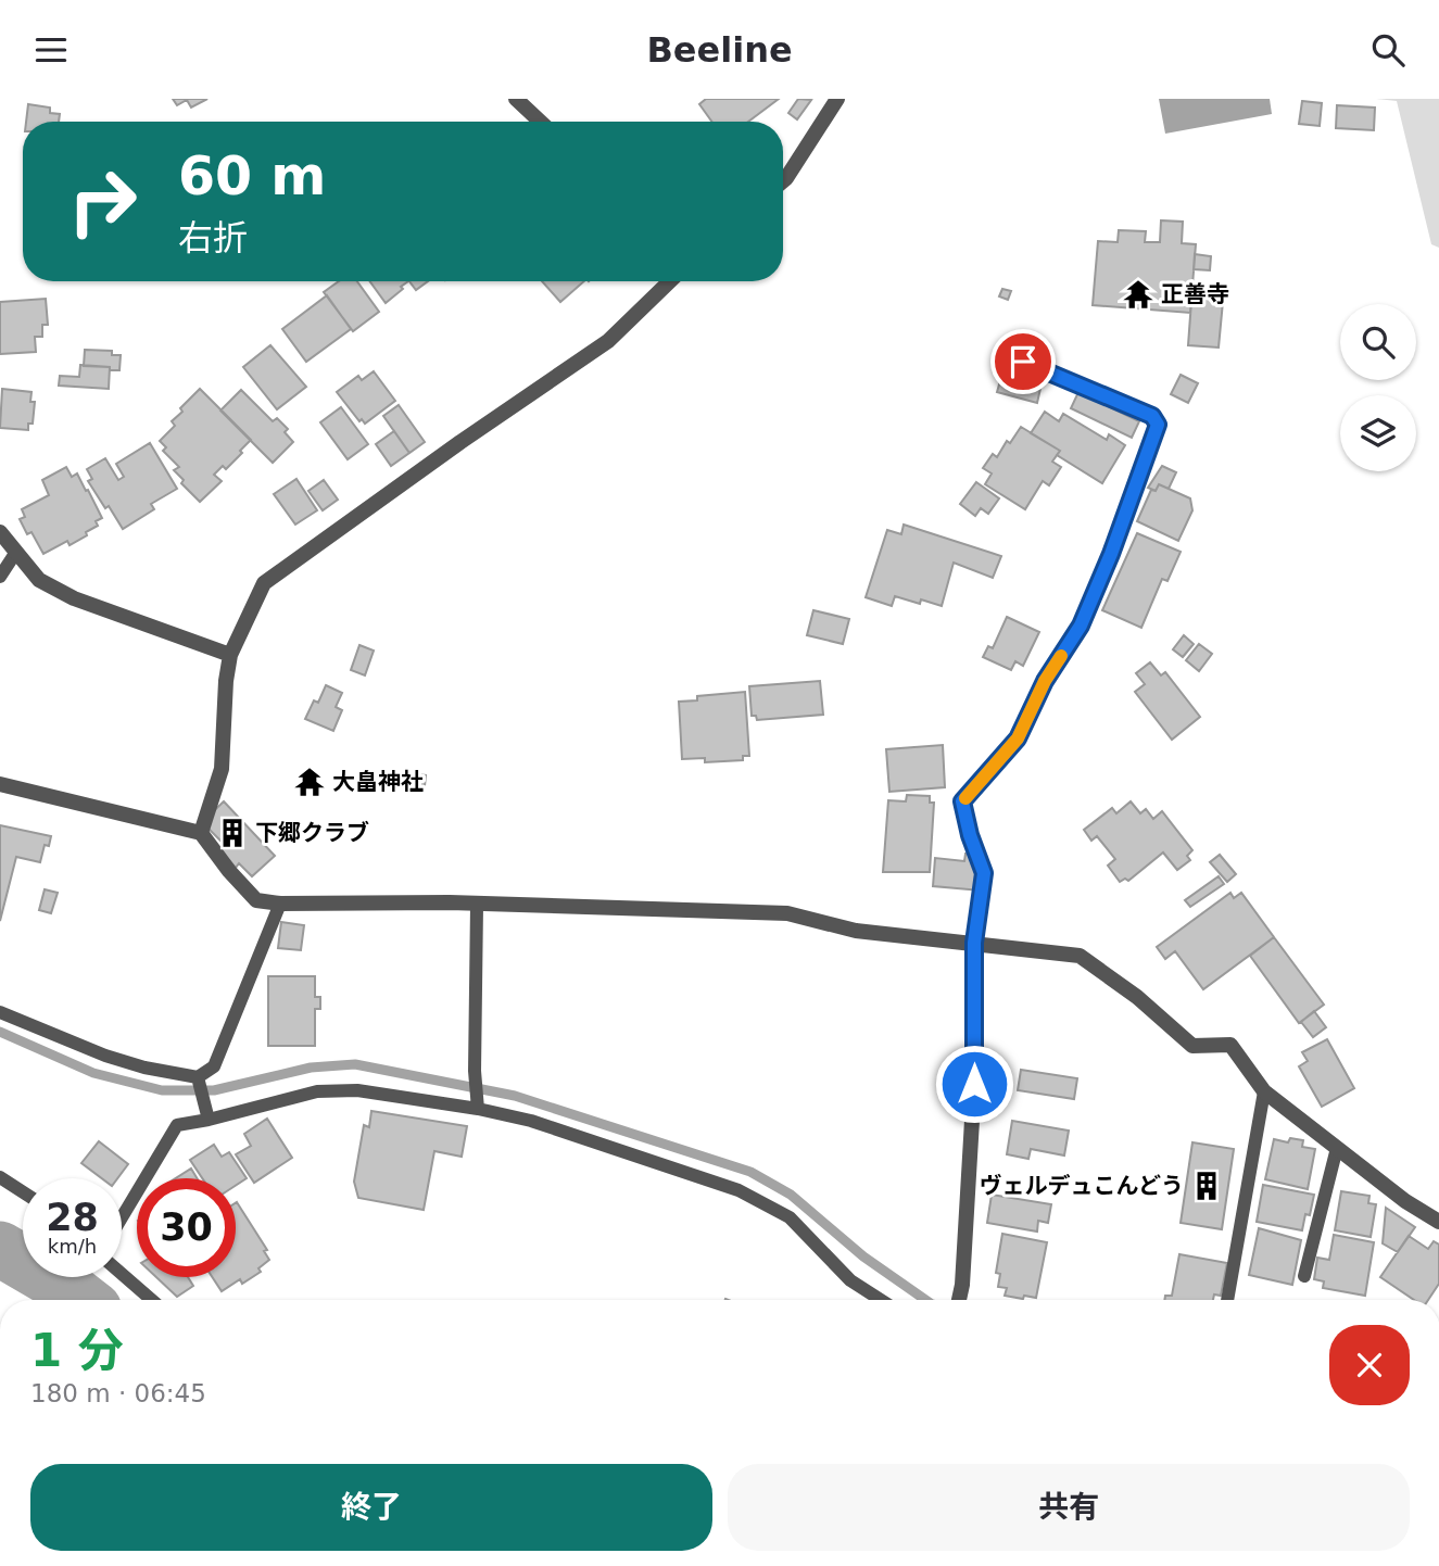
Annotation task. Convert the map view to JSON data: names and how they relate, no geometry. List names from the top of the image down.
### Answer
{
  "places": {
    "temple": ["正善寺", "大畠神社"],
    "building": ["下郷クラブ", "ヴェルデュこんどう"]
  },
  "page": {
    "header": "Beeline",
    "turn": ["60 m", "右折"],
    "speed": "28 km/h",
    "limit": "30",
    "heading": ["1 分", "180 m · 06:45"],
    "buttons": ["終了", "共有"]
  }
}
